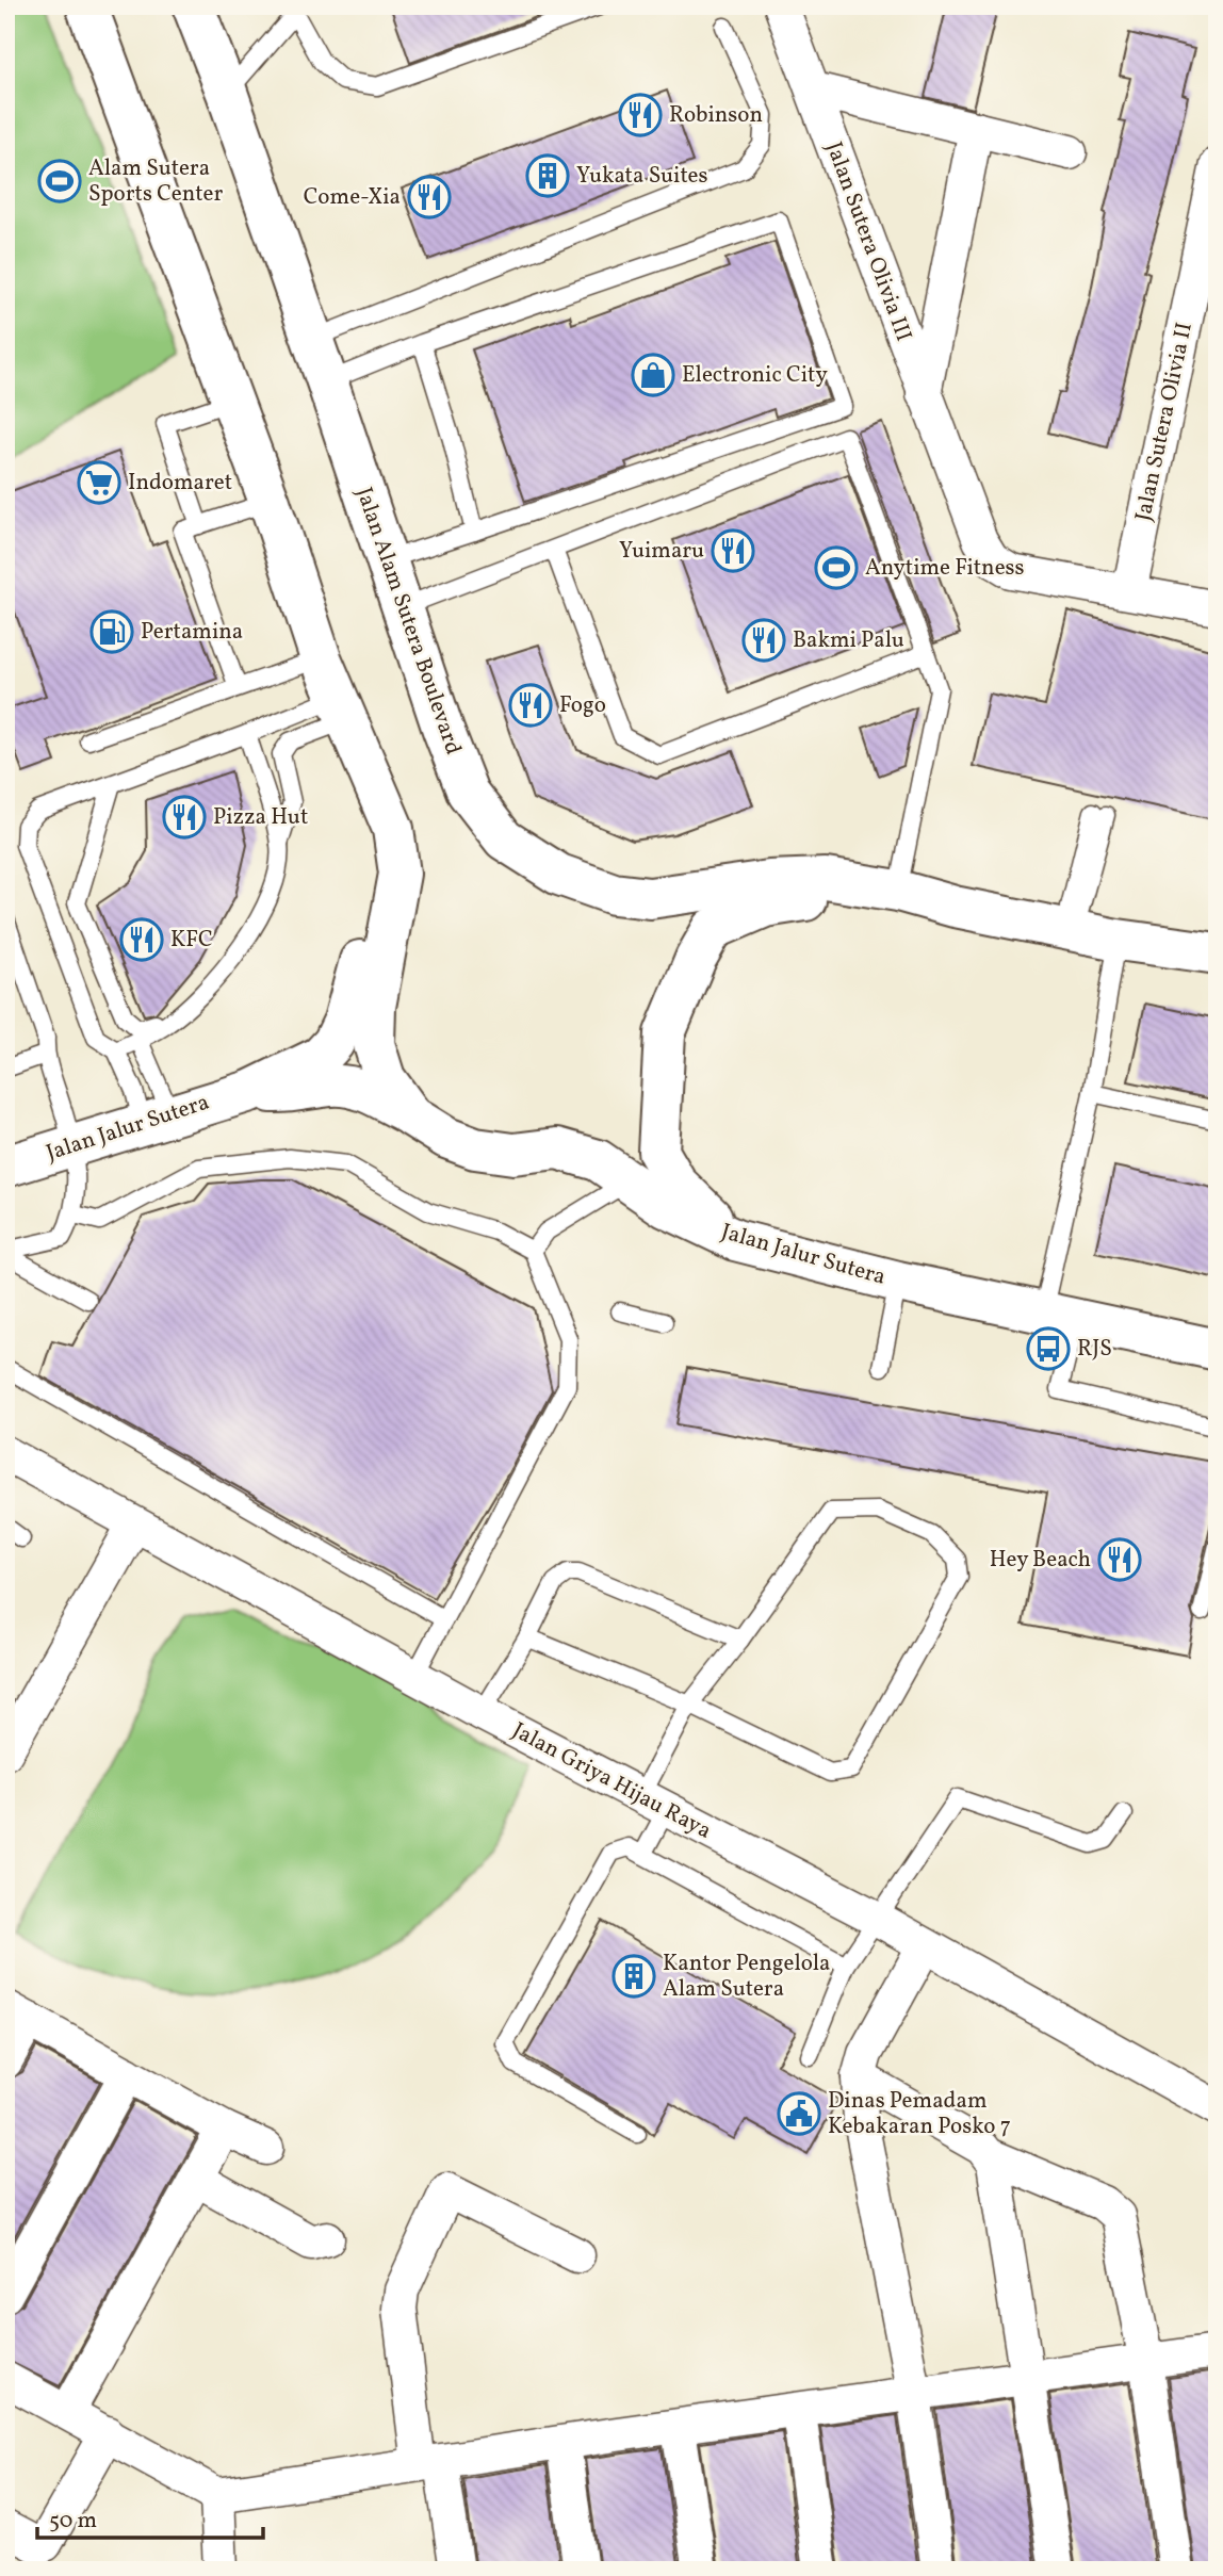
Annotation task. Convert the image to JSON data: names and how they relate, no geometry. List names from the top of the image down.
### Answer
{
  "streets": {
    "main road": ["Jalan Alam Sutera Boulevard", "Jalan Jalur Sutera"],
    "street": ["Jalan Sutera Olivia III", "Jalan Sutera Olivia II", "Jalan Griya Hijau Raya"]
  },
  "crossings": [
    ["Jalan Sutera Olivia III", "Jalan Sutera Olivia II"]
  ],
  "places": {
    "restaurant": [
      "Robinson",
      "Come-Xia",
      "Yuimaru",
      "Bakmi Palu",
      "Fogo",
      "Pizza Hut",
      "KFC",
      "Hey Beach"
    ],
    "building": ["Yukata Suites", "Kantor Pengelola Alam Sutera"],
    "sports": ["Alam Sutera Sports Center", "Anytime Fitness"],
    "shop": ["Electronic City"],
    "supermarket": ["Indomaret"],
    "fuel station": ["Pertamina"],
    "bus stop": ["RJS"],
    "public building": ["Dinas Pemadam Kebakaran Posko 7"]
  },
  "scale_bar": "50 m"
}
